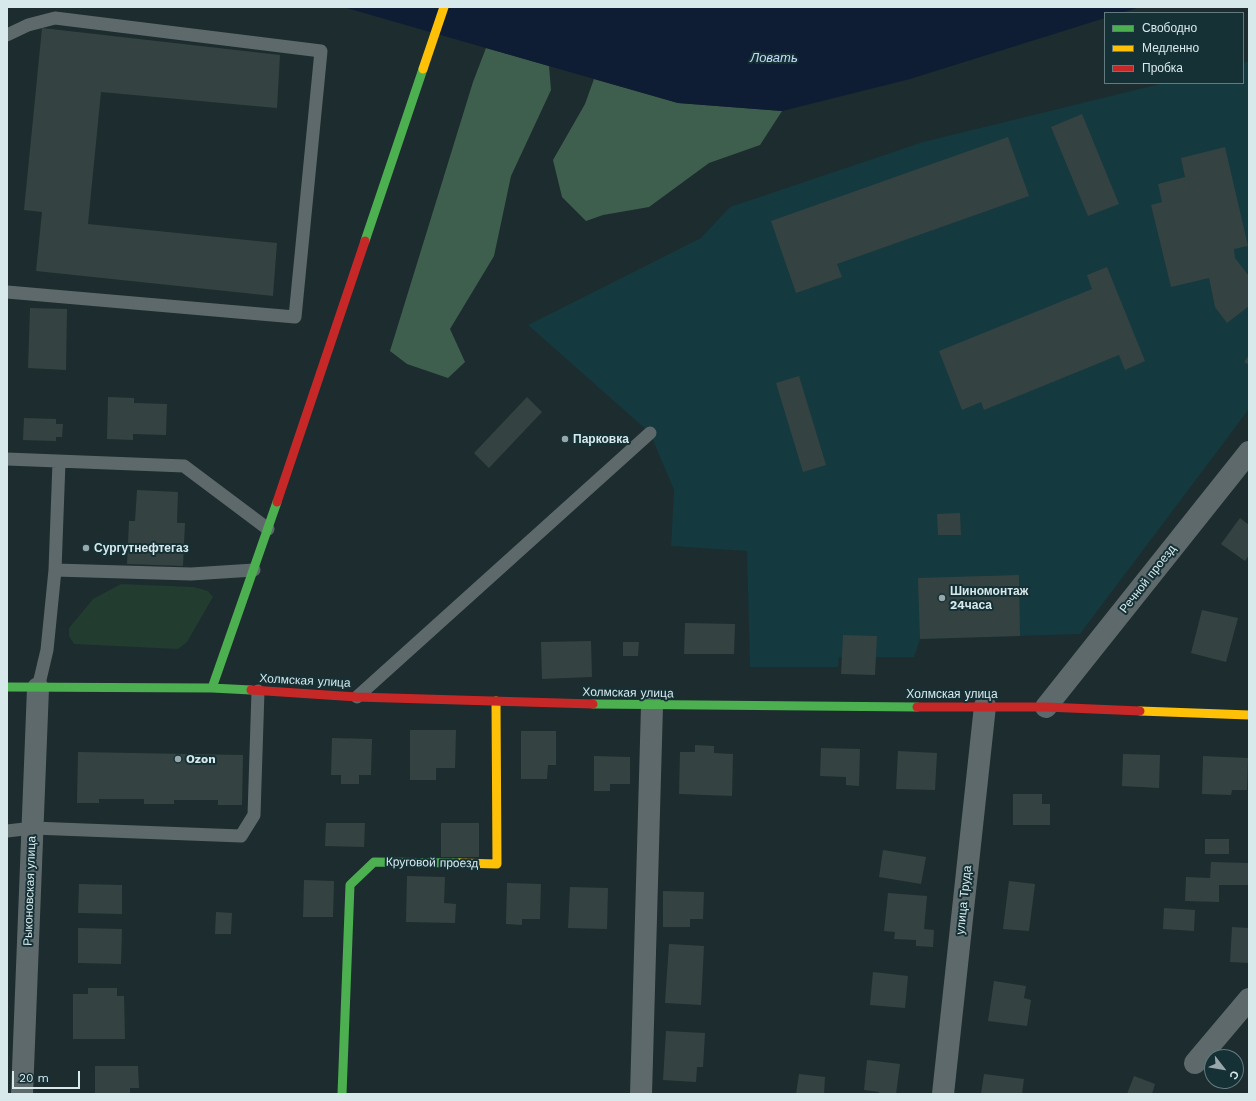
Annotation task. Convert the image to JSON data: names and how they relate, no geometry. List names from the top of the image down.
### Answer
{
  "streets": {
    "street": [
      "Речной проезд",
      "Холмская улица",
      "Круговой проезд",
      "Рыконовская улица",
      "улица Труда"
    ]
  },
  "crossings": [
    ["Речной проезд", "Холмская улица"],
    ["Холмская улица", "Круговой проезд"],
    ["Холмская улица", "Рыконовская улица"],
    ["Холмская улица", "улица Труда"]
  ],
  "water": ["Ловать"],
  "places": [
    "Парковка",
    "Сургутнефтегаз",
    "Шиномонтаж 24часа",
    "Ozon"
  ],
  "legend": ["Свободно", "Медленно", "Пробка"],
  "scale_bar": "20 m",
  "north": "bottom right"
}
